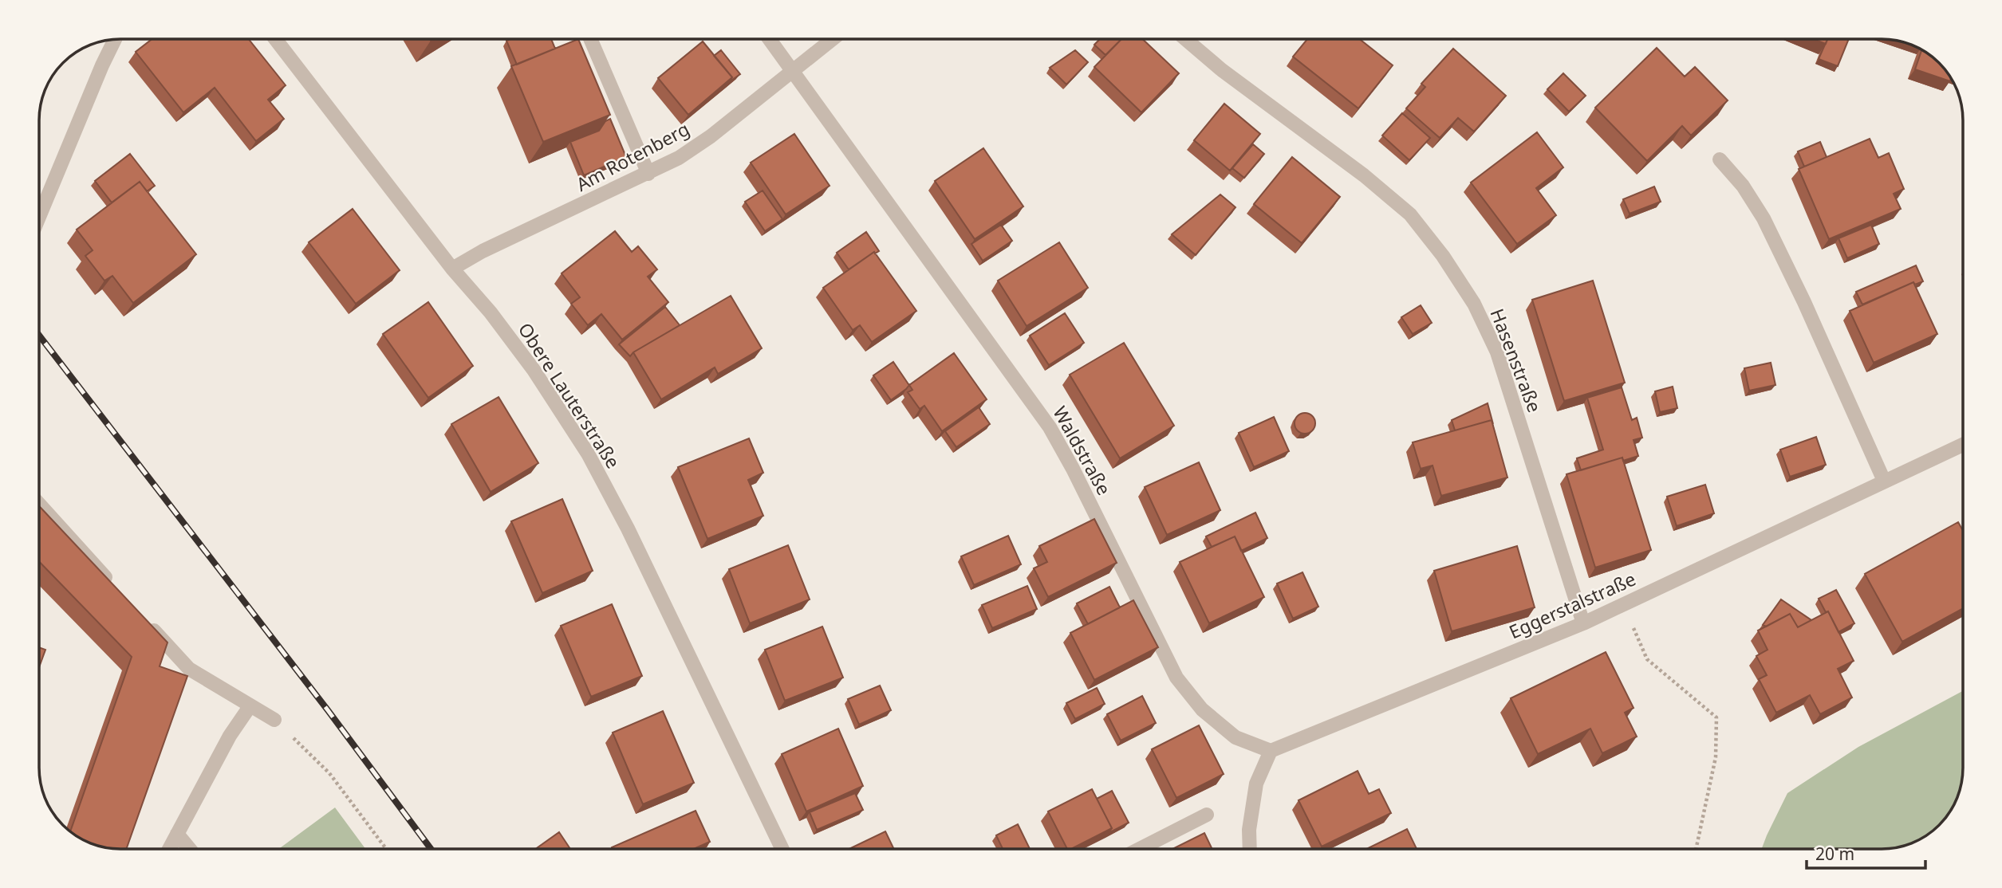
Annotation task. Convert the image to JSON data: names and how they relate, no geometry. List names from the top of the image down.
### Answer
{
  "streets": {
    "street": [
      "Am Rotenberg",
      "Hasenstraße",
      "Obere Lauterstraße",
      "Waldstraße",
      "Eggerstalstraße"
    ]
  },
  "crossings": [
    ["Am Rotenberg", "Obere Lauterstraße"],
    ["Am Rotenberg", "Waldstraße"],
    ["Hasenstraße", "Eggerstalstraße"],
    ["Waldstraße", "Eggerstalstraße"]
  ],
  "scale_bar": "20 m"
}
